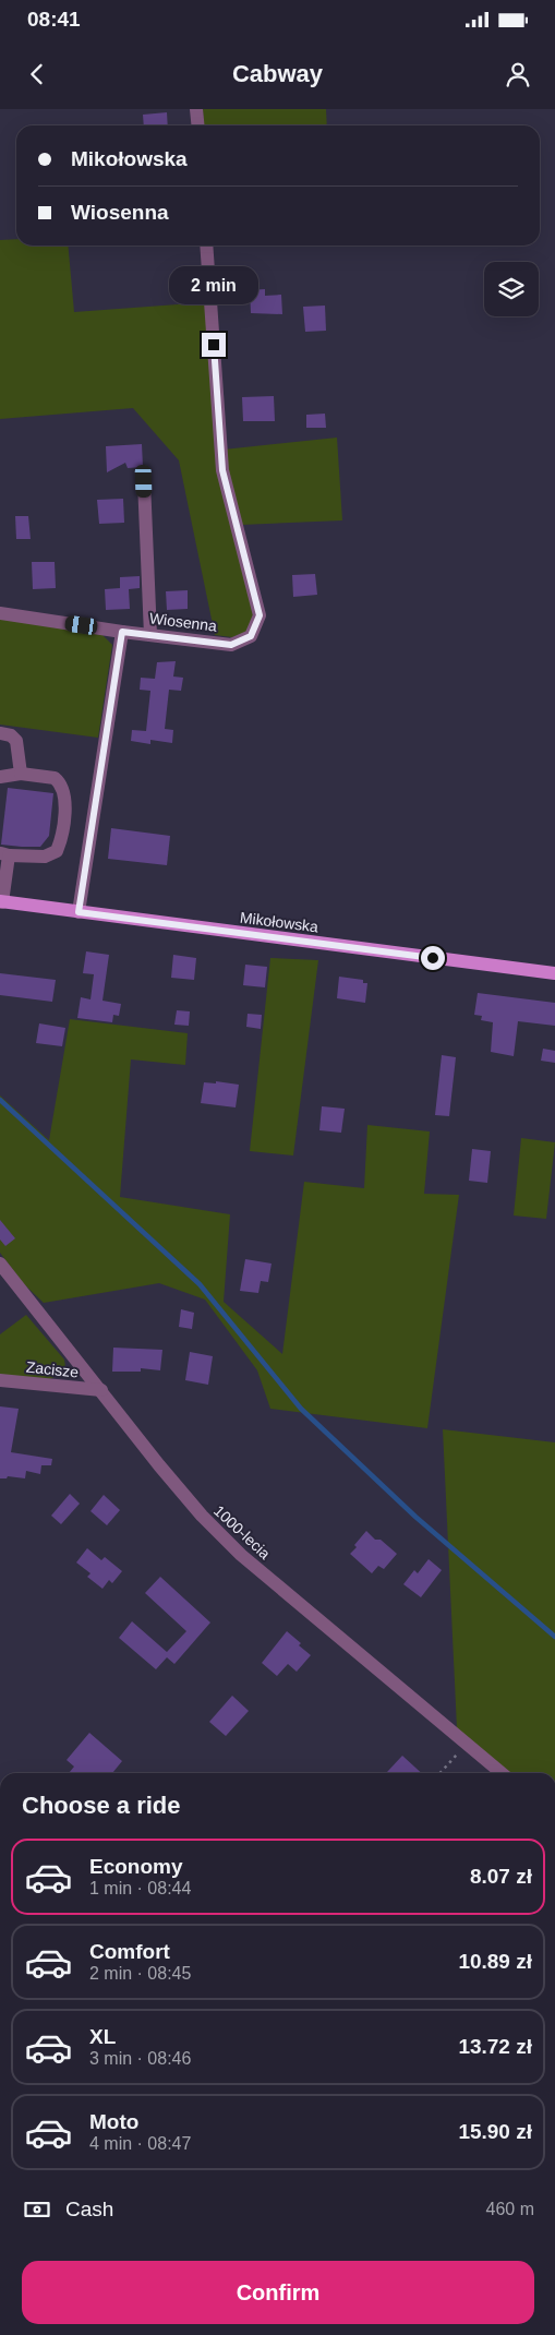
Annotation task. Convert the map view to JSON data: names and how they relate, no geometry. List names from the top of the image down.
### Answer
{
  "streets": {
    "main road": ["Mikołowska"],
    "street": ["Wiosenna", "Zacisze", "1000-lecia"]
  },
  "crossings": [
    ["Zacisze", "1000-lecia"]
  ],
  "page": {
    "status": "08:41",
    "header": "Cabway",
    "banner": ["Mikołowska", "Wiosenna"],
    "bubble": "2 min",
    "heading": "Choose a ride",
    "list": [
      {
        "name": "Economy",
        "note": "1 min · 08:44",
        "value": "8.07 zł"
      },
      {
        "name": "Comfort",
        "note": "2 min · 08:45",
        "value": "10.89 zł"
      },
      {
        "name": "XL",
        "note": "3 min · 08:46",
        "value": "13.72 zł"
      },
      {
        "name": "Moto",
        "note": "4 min · 08:47",
        "value": "15.90 zł"
      }
    ],
    "pay": ["Cash", "460 m"],
    "buttons": "Confirm"
  }
}
